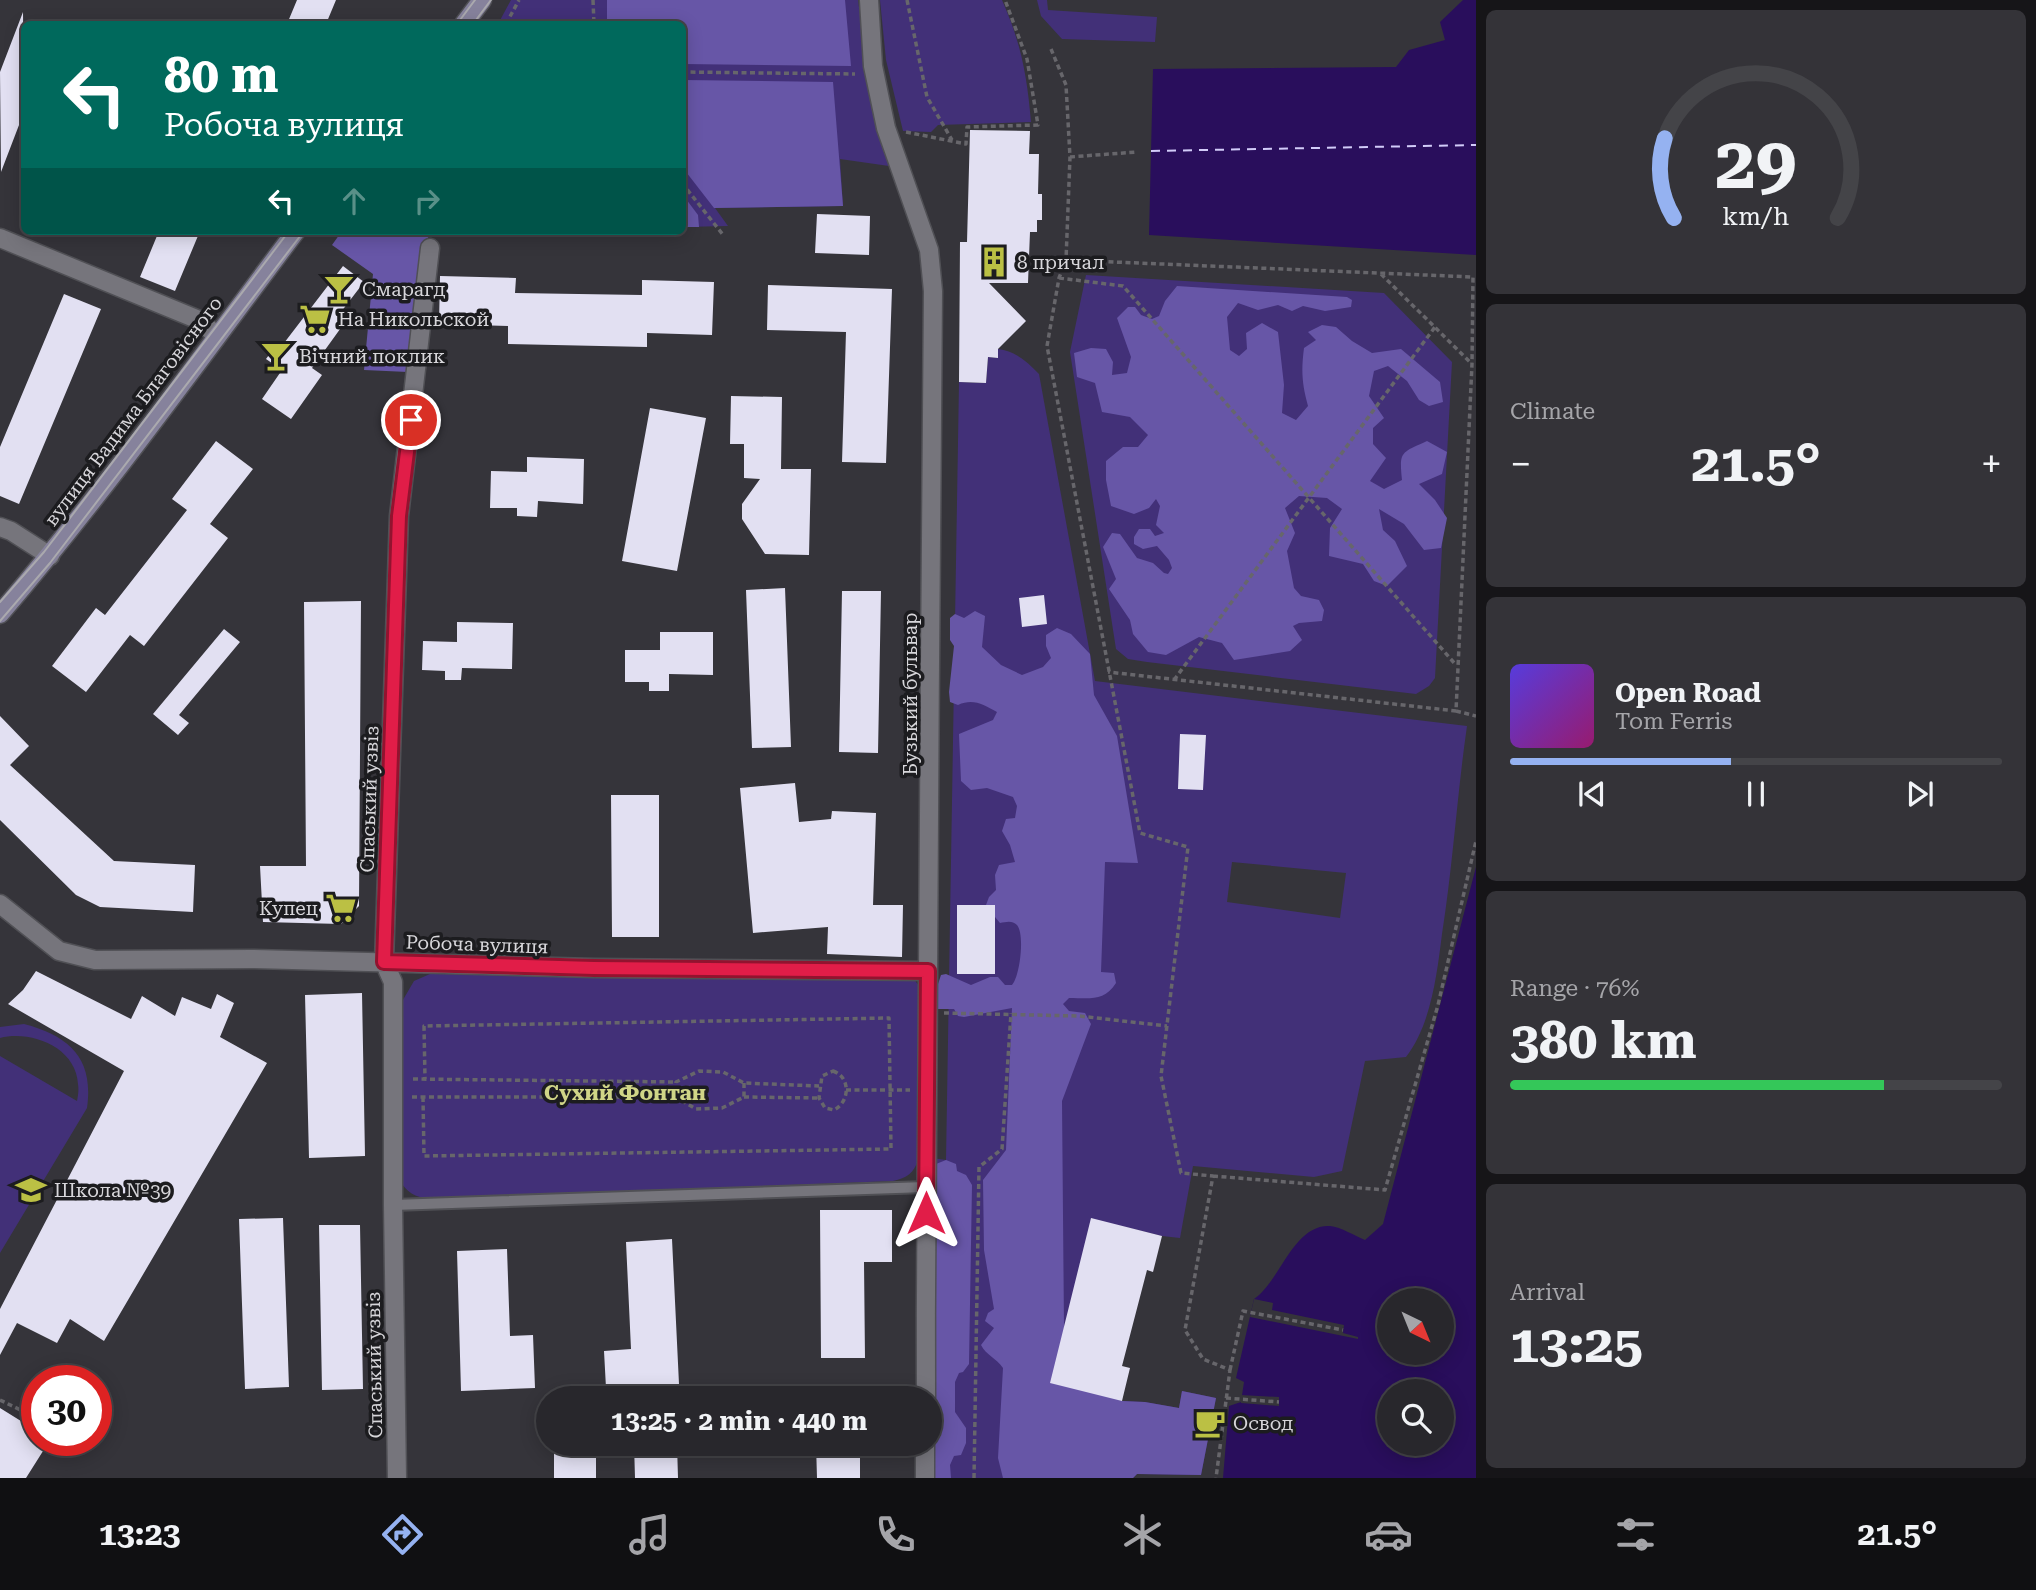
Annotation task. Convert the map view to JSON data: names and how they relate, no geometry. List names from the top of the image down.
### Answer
{
  "streets": {
    "street": [
      "вулиця Вадима Благовісного",
      "Бузький бульвар",
      "Спаський узвіз",
      "Робоча вулиця"
    ]
  },
  "crossings": [
    ["Бузький бульвар", "Робоча вулиця"],
    ["Спаський узвіз", "Робоча вулиця"]
  ],
  "districts": ["Сухий Фонтан"],
  "places": {
    "building": ["8 причал"],
    "bar": ["Смарагд", "Вічний поклик"],
    "supermarket": ["На Никольской", "Купец"],
    "school or university": ["Школа №39"],
    "cafe": ["Освод"]
  },
  "north": "bottom right",
  "page": {
    "turn": ["80 m", "Робоча вулиця"],
    "tile": [
      "Climate",
      ["Range · 76%", "380 km"],
      ["Arrival", "13:25"]
    ],
    "heat": ["−", "21.5°", "+"],
    "song": ["Open Road", "Tom Ferris"],
    "limit": "30",
    "trip": "13:25 · 2 min · 440 m",
    "tabs": ["13:23", "21.5°"],
    "gauge": ["29", "km/h"]
  }
}
